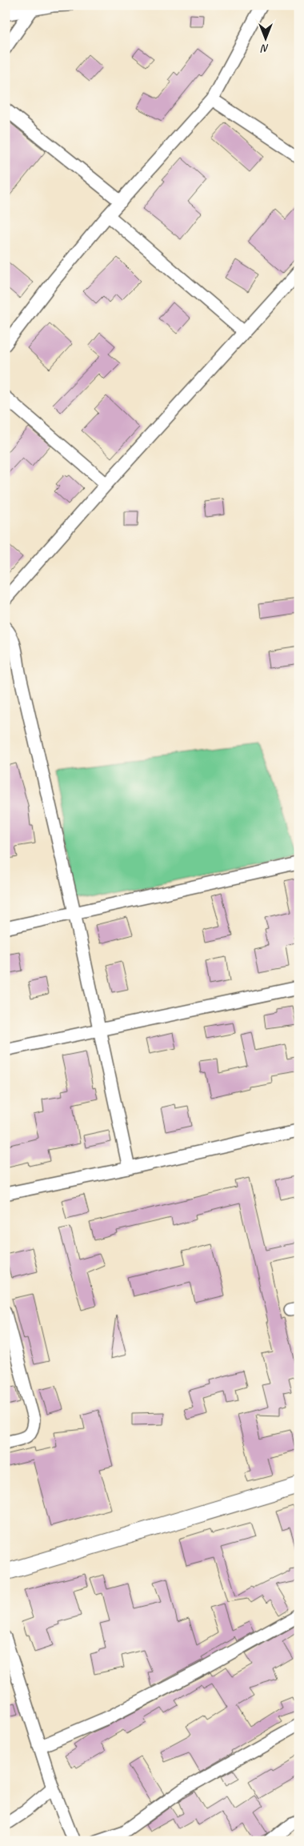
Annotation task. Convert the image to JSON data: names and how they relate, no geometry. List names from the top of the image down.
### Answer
{
  "north": "bottom"
}
